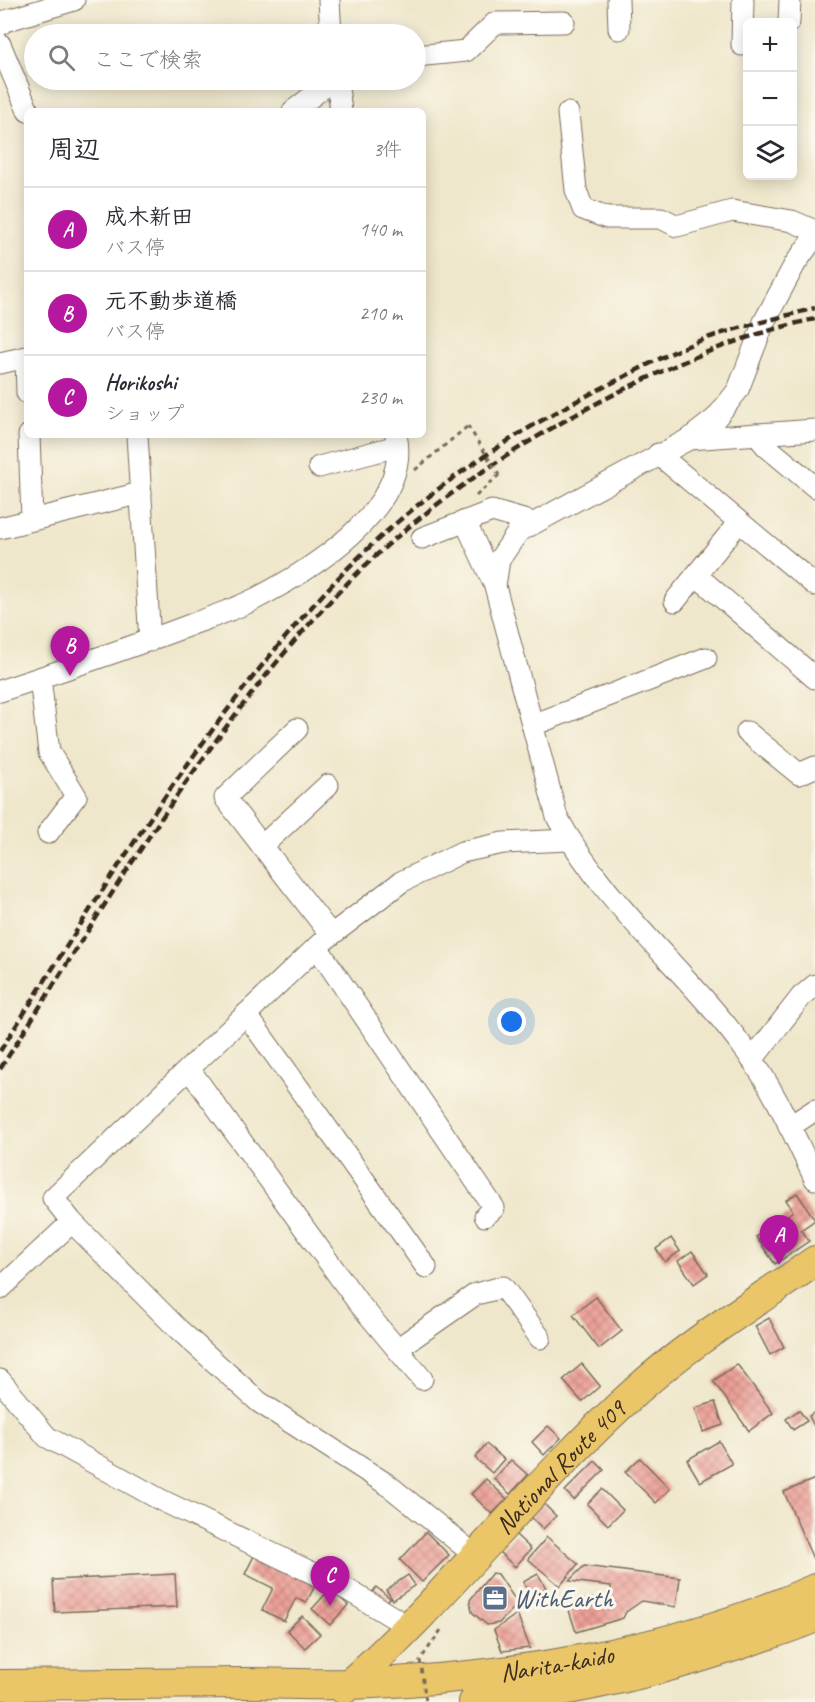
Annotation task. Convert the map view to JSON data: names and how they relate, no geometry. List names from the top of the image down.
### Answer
{
  "streets": {
    "highway": ["National Route 409", "Narita-kaido"]
  },
  "crossings": [
    ["National Route 409", "Narita-kaido"]
  ],
  "places": {
    "office": ["WithEarth"]
  },
  "page": {
    "map_buttons": ["+", "−"],
    "search": "ここで検索",
    "heading": ["周辺", "3件"],
    "list": [
      {
        "mark": "A",
        "name": "成木新田",
        "note": "バス停",
        "value": "140 m"
      },
      {
        "mark": "B",
        "name": "元不動歩道橋",
        "note": "バス停",
        "value": "210 m"
      },
      {
        "mark": "C",
        "name": "Horikoshi",
        "note": "ショップ",
        "value": "230 m"
      }
    ],
    "pins": ["B", "A", "C"]
  }
}
